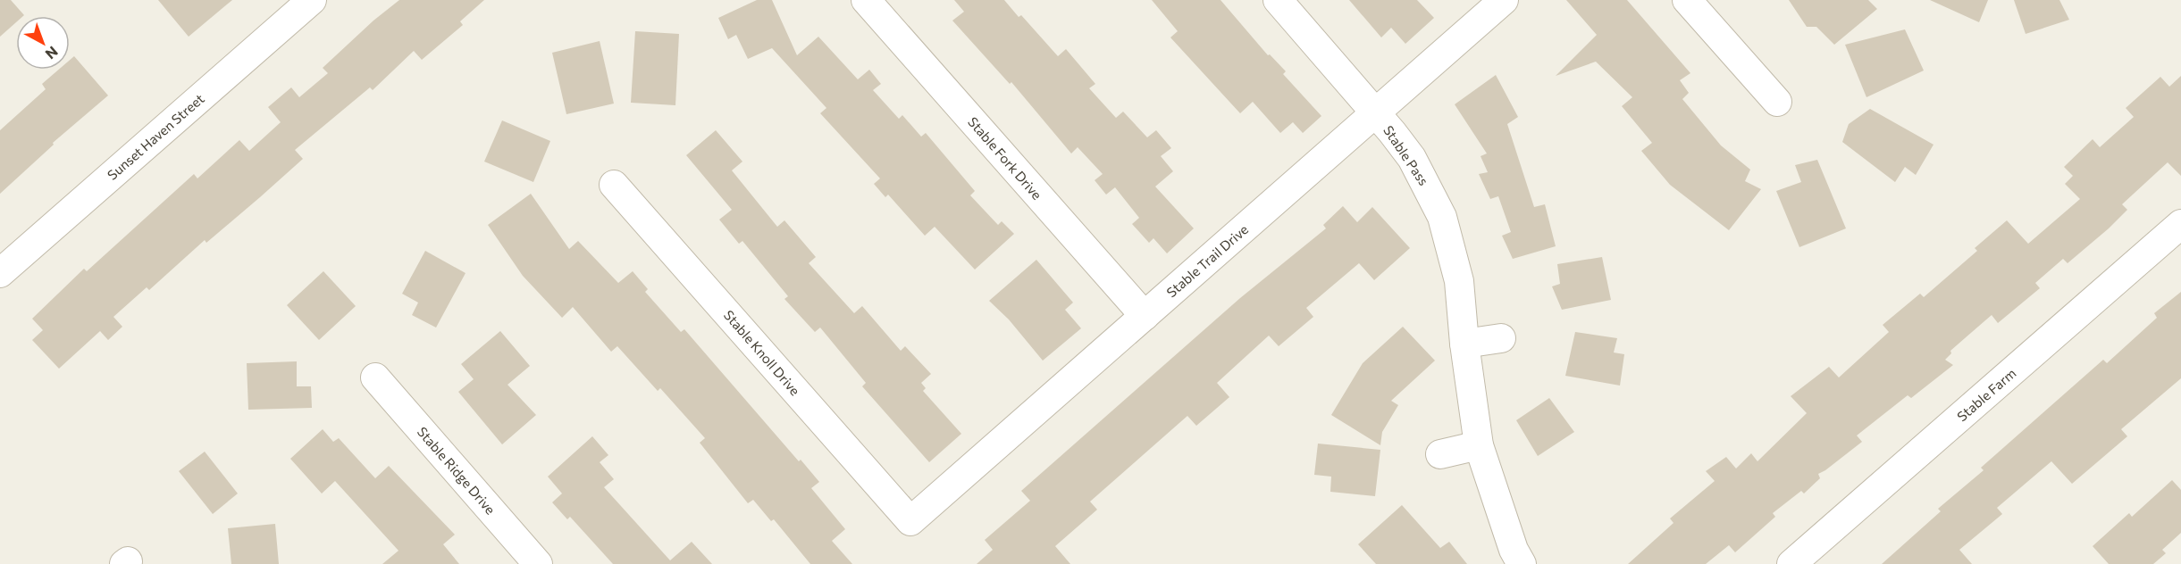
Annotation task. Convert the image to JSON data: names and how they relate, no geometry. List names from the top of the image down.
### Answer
{
  "streets": {
    "street": [
      "Sunset Haven Street",
      "Stable Pass",
      "Stable Fork Drive",
      "Stable Trail Drive",
      "Stable Knoll Drive",
      "Stable Farm",
      "Stable Ridge Drive"
    ]
  },
  "crossings": [
    ["Stable Pass", "Stable Trail Drive"],
    ["Stable Fork Drive", "Stable Trail Drive"],
    ["Stable Trail Drive", "Stable Knoll Drive"]
  ],
  "north": "bottom right"
}
